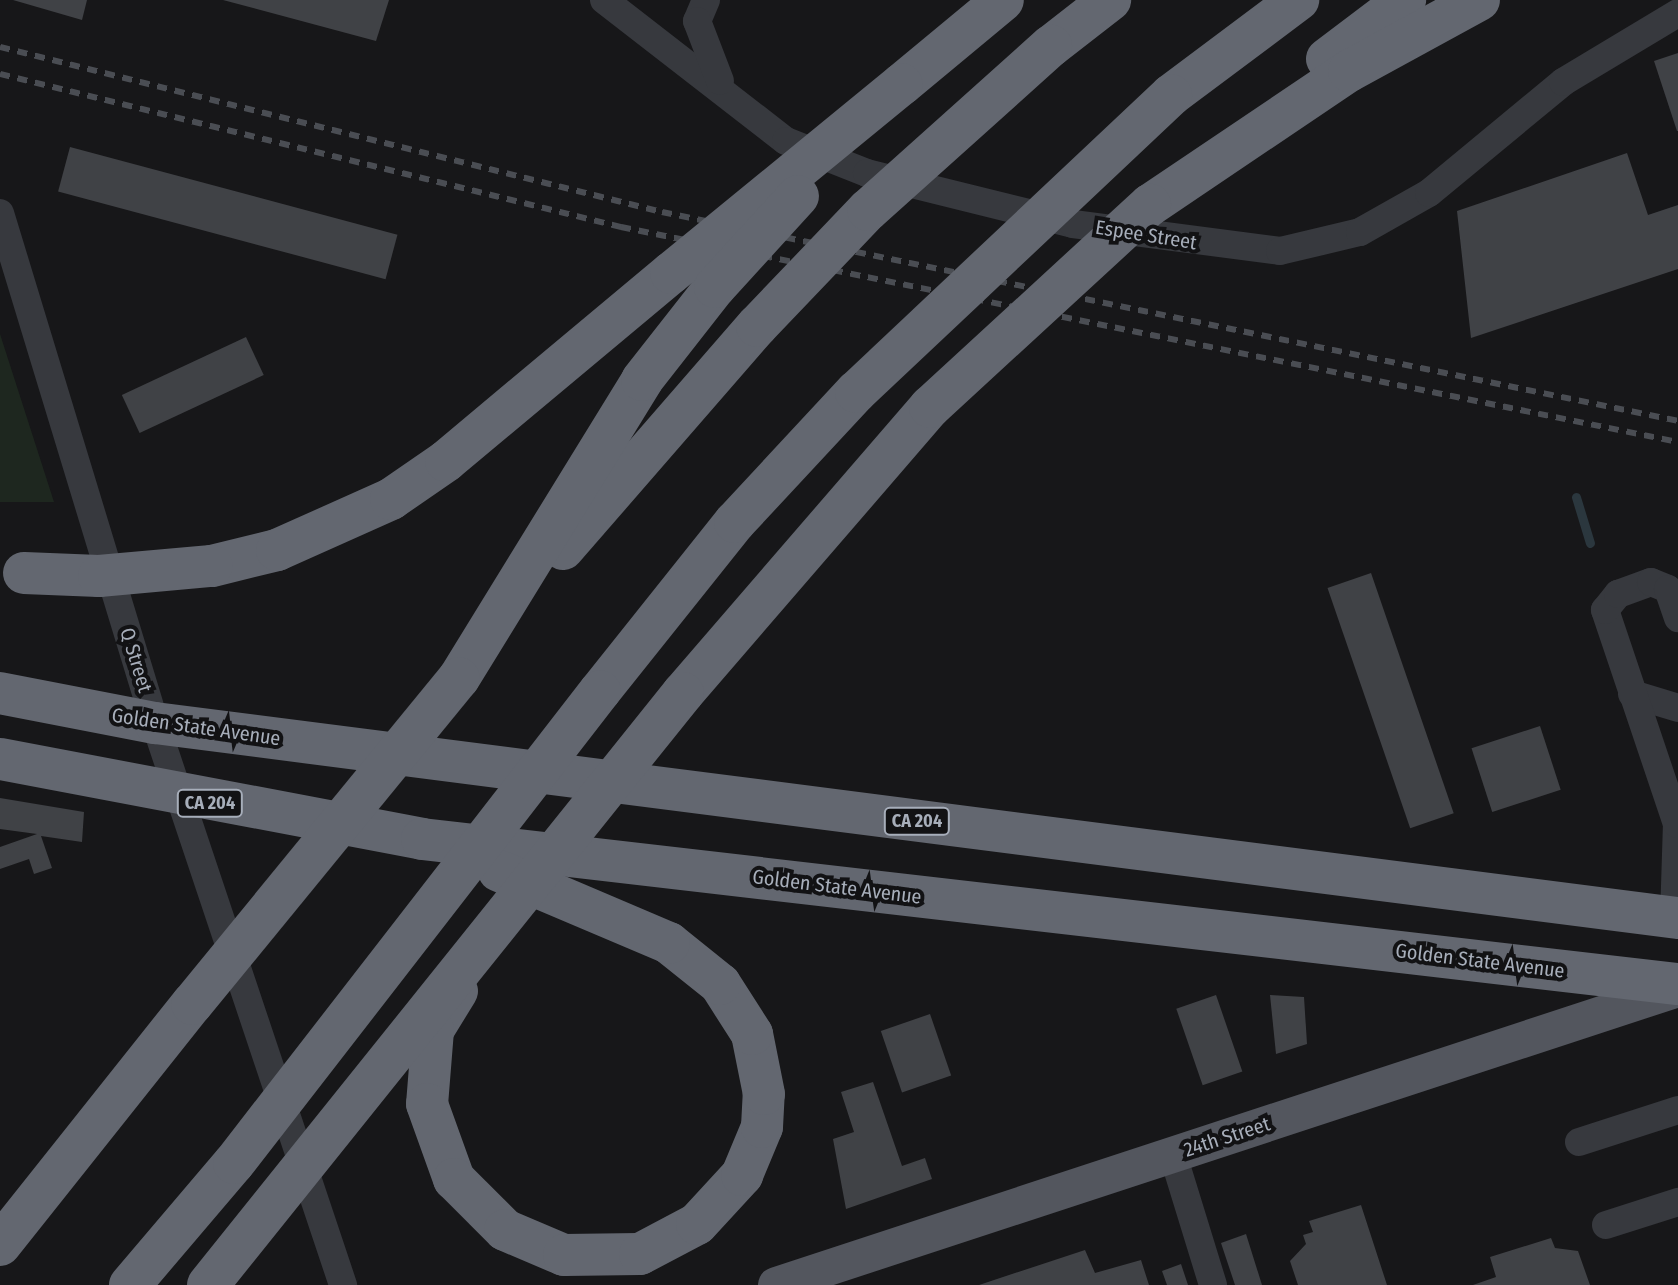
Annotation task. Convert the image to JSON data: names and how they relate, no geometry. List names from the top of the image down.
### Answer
{
  "streets": {
    "highway": ["Golden State Avenue", "CA 204"],
    "main road": ["24th Street"],
    "street": ["Espee Street", "Q Street"]
  },
  "crossings": [
    ["Q Street", "Golden State Avenue"],
    ["Golden State Avenue", "24th Street"]
  ]
}
